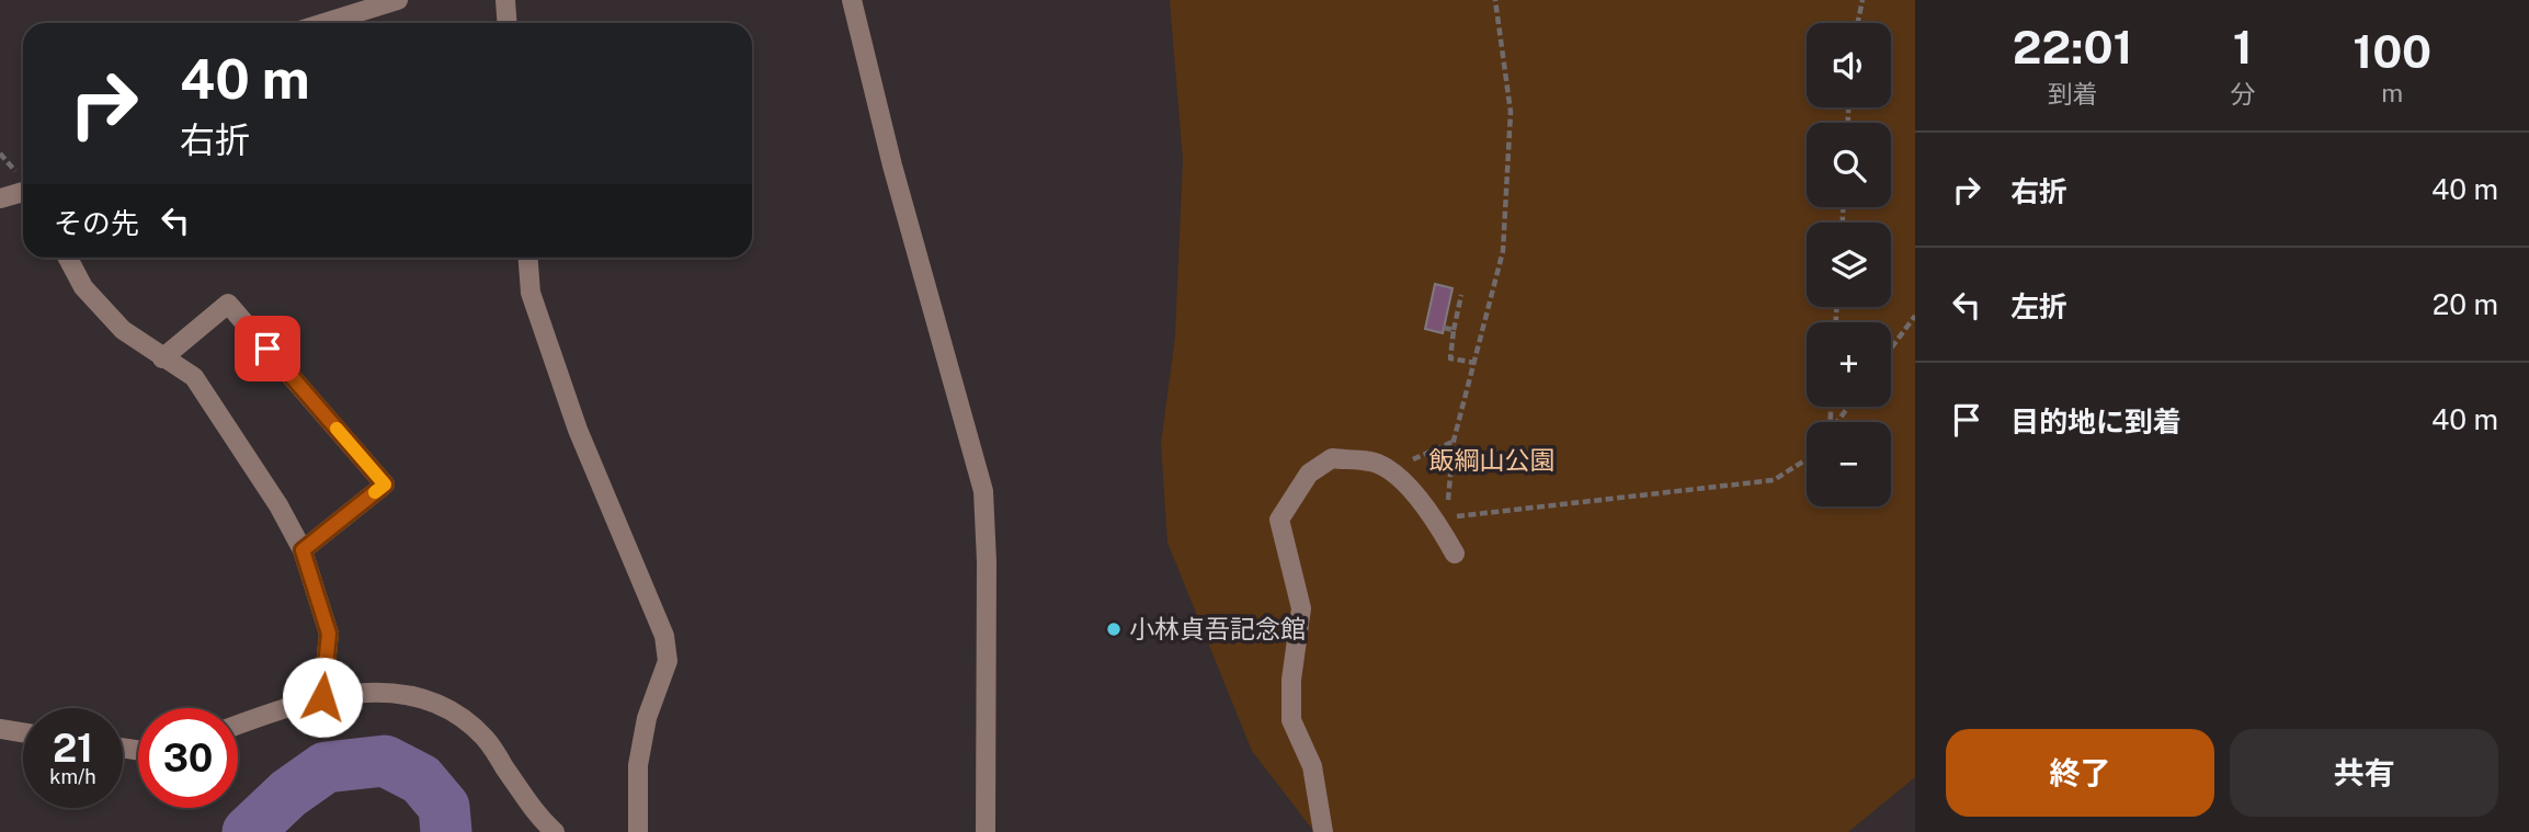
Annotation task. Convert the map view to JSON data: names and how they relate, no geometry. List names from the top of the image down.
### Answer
{
  "parks": ["飯綱山公園"],
  "places": ["小林貞吾記念館"],
  "page": {
    "eta": [
      "22:01",
      "到着",
      "1",
      "分",
      "100",
      "m"
    ],
    "map_buttons": ["+", "−"],
    "turn": ["40 m", "右折"],
    "list": [
      {
        "name": "右折",
        "value": "40 m"
      },
      {
        "name": "左折",
        "value": "20 m"
      },
      {
        "name": "目的地に到着",
        "value": "40 m"
      }
    ],
    "then": "その先",
    "speed": "21 km/h",
    "limit": "30",
    "buttons": ["終了", "共有"]
  }
}
